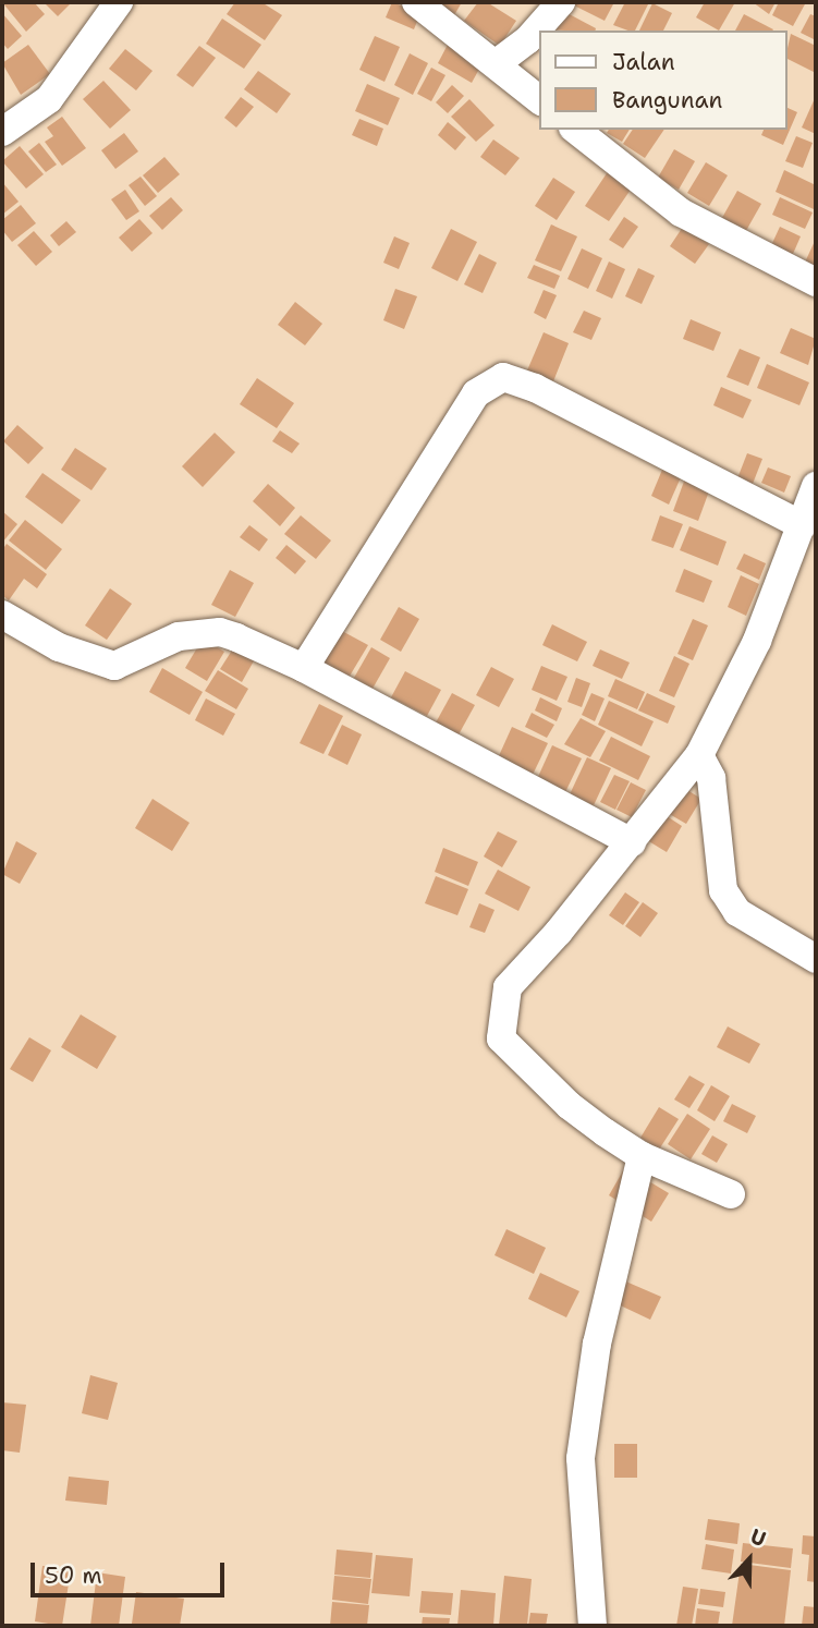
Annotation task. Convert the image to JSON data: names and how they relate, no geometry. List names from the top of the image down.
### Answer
{
  "legend": ["Jalan", "Bangunan"],
  "scale_bar": "50 m",
  "north": "top"
}
